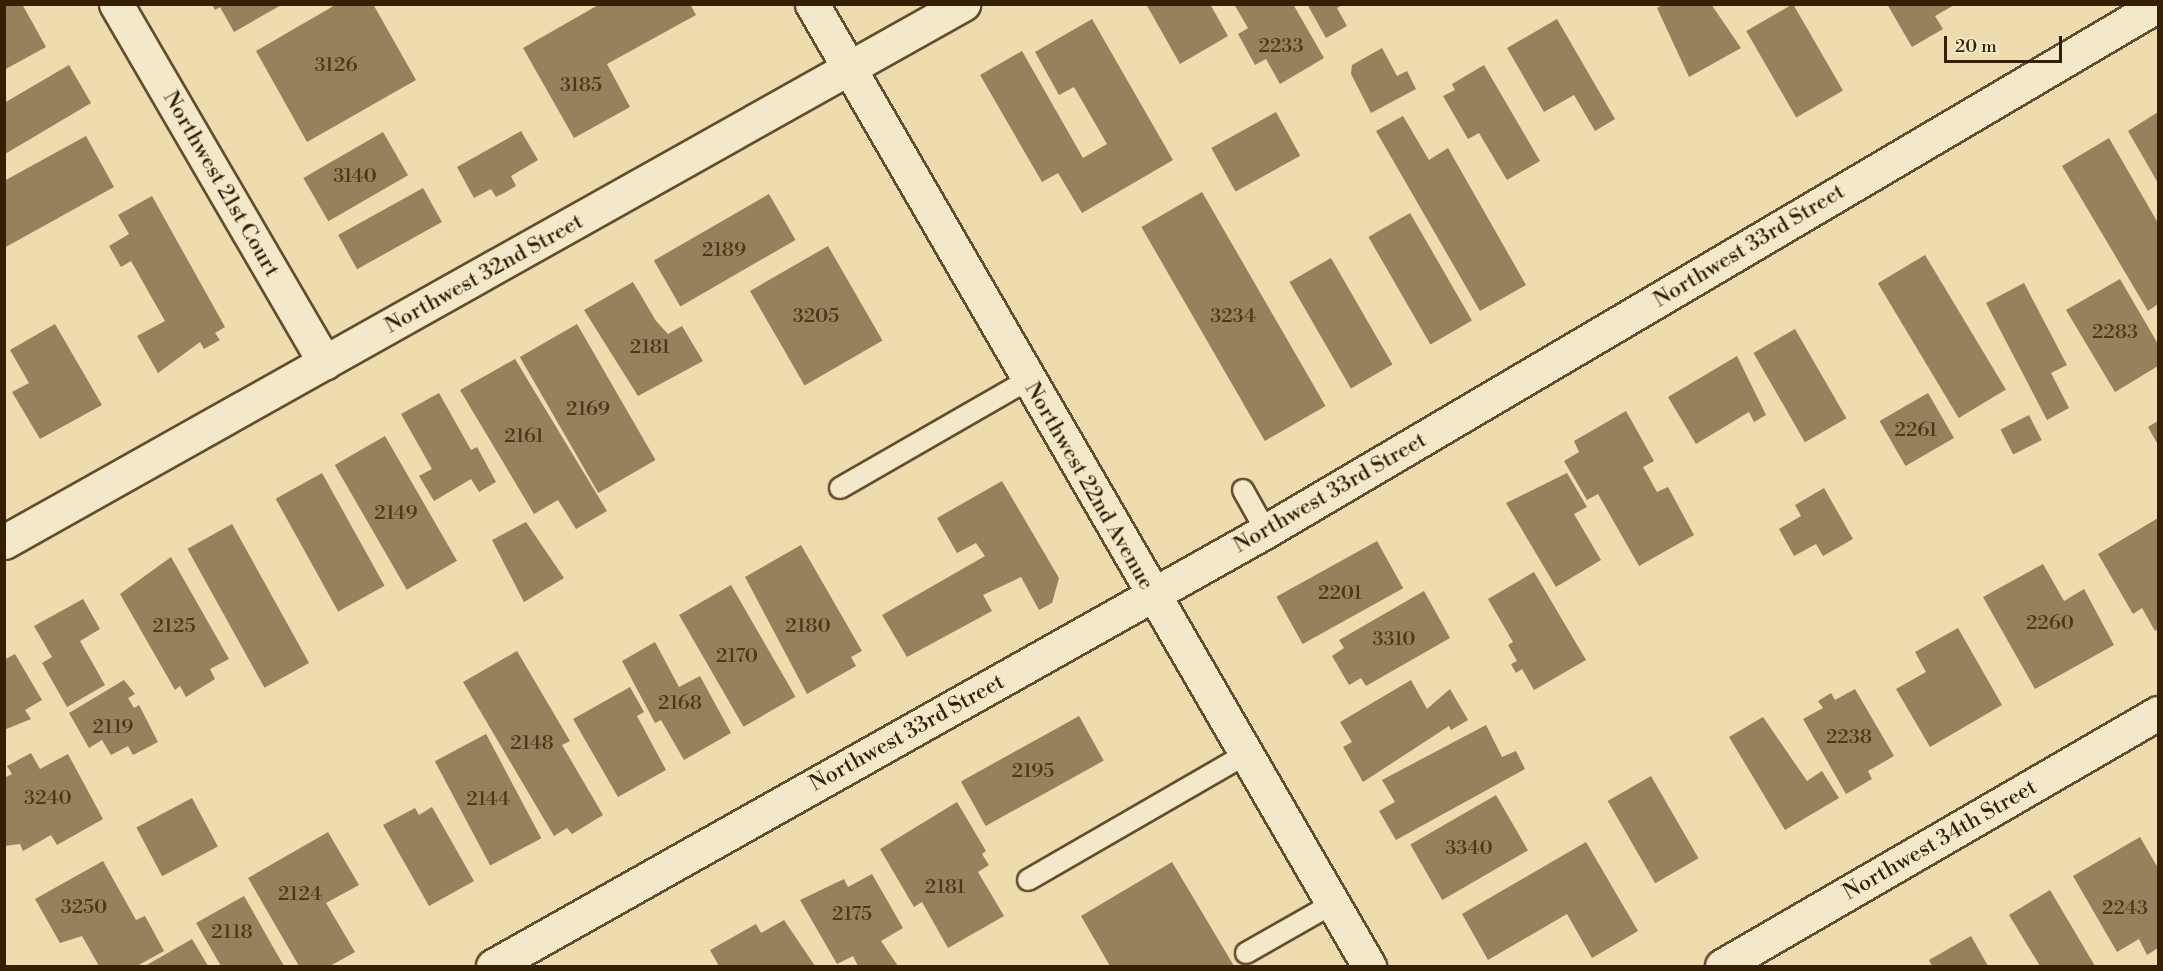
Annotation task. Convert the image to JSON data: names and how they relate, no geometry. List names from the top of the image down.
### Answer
{
  "streets": {
    "street": [
      "Northwest 21st Court",
      "Northwest 33rd Street",
      "Northwest 32nd Street",
      "Northwest 22nd Avenue",
      "Northwest 34th Street"
    ]
  },
  "crossings": [
    ["Northwest 21st Court", "Northwest 32nd Street"],
    ["Northwest 33rd Street", "Northwest 22nd Avenue"],
    ["Northwest 32nd Street", "Northwest 22nd Avenue"]
  ],
  "house_numbers": [
    "2233",
    "3126",
    "3185",
    "3140",
    "2189",
    "3205",
    "3234",
    "2283",
    "2181",
    "2169",
    "2261",
    "2161",
    "2149",
    "2201",
    "2260",
    "2125",
    "2180",
    "3310",
    "2170",
    "2168",
    "2119",
    "2238",
    "2148",
    "2195",
    "3240",
    "2144",
    "3340",
    "2181",
    "2124",
    "3250",
    "2243",
    "2175",
    "2118"
  ],
  "scale_bar": "20 m"
}
